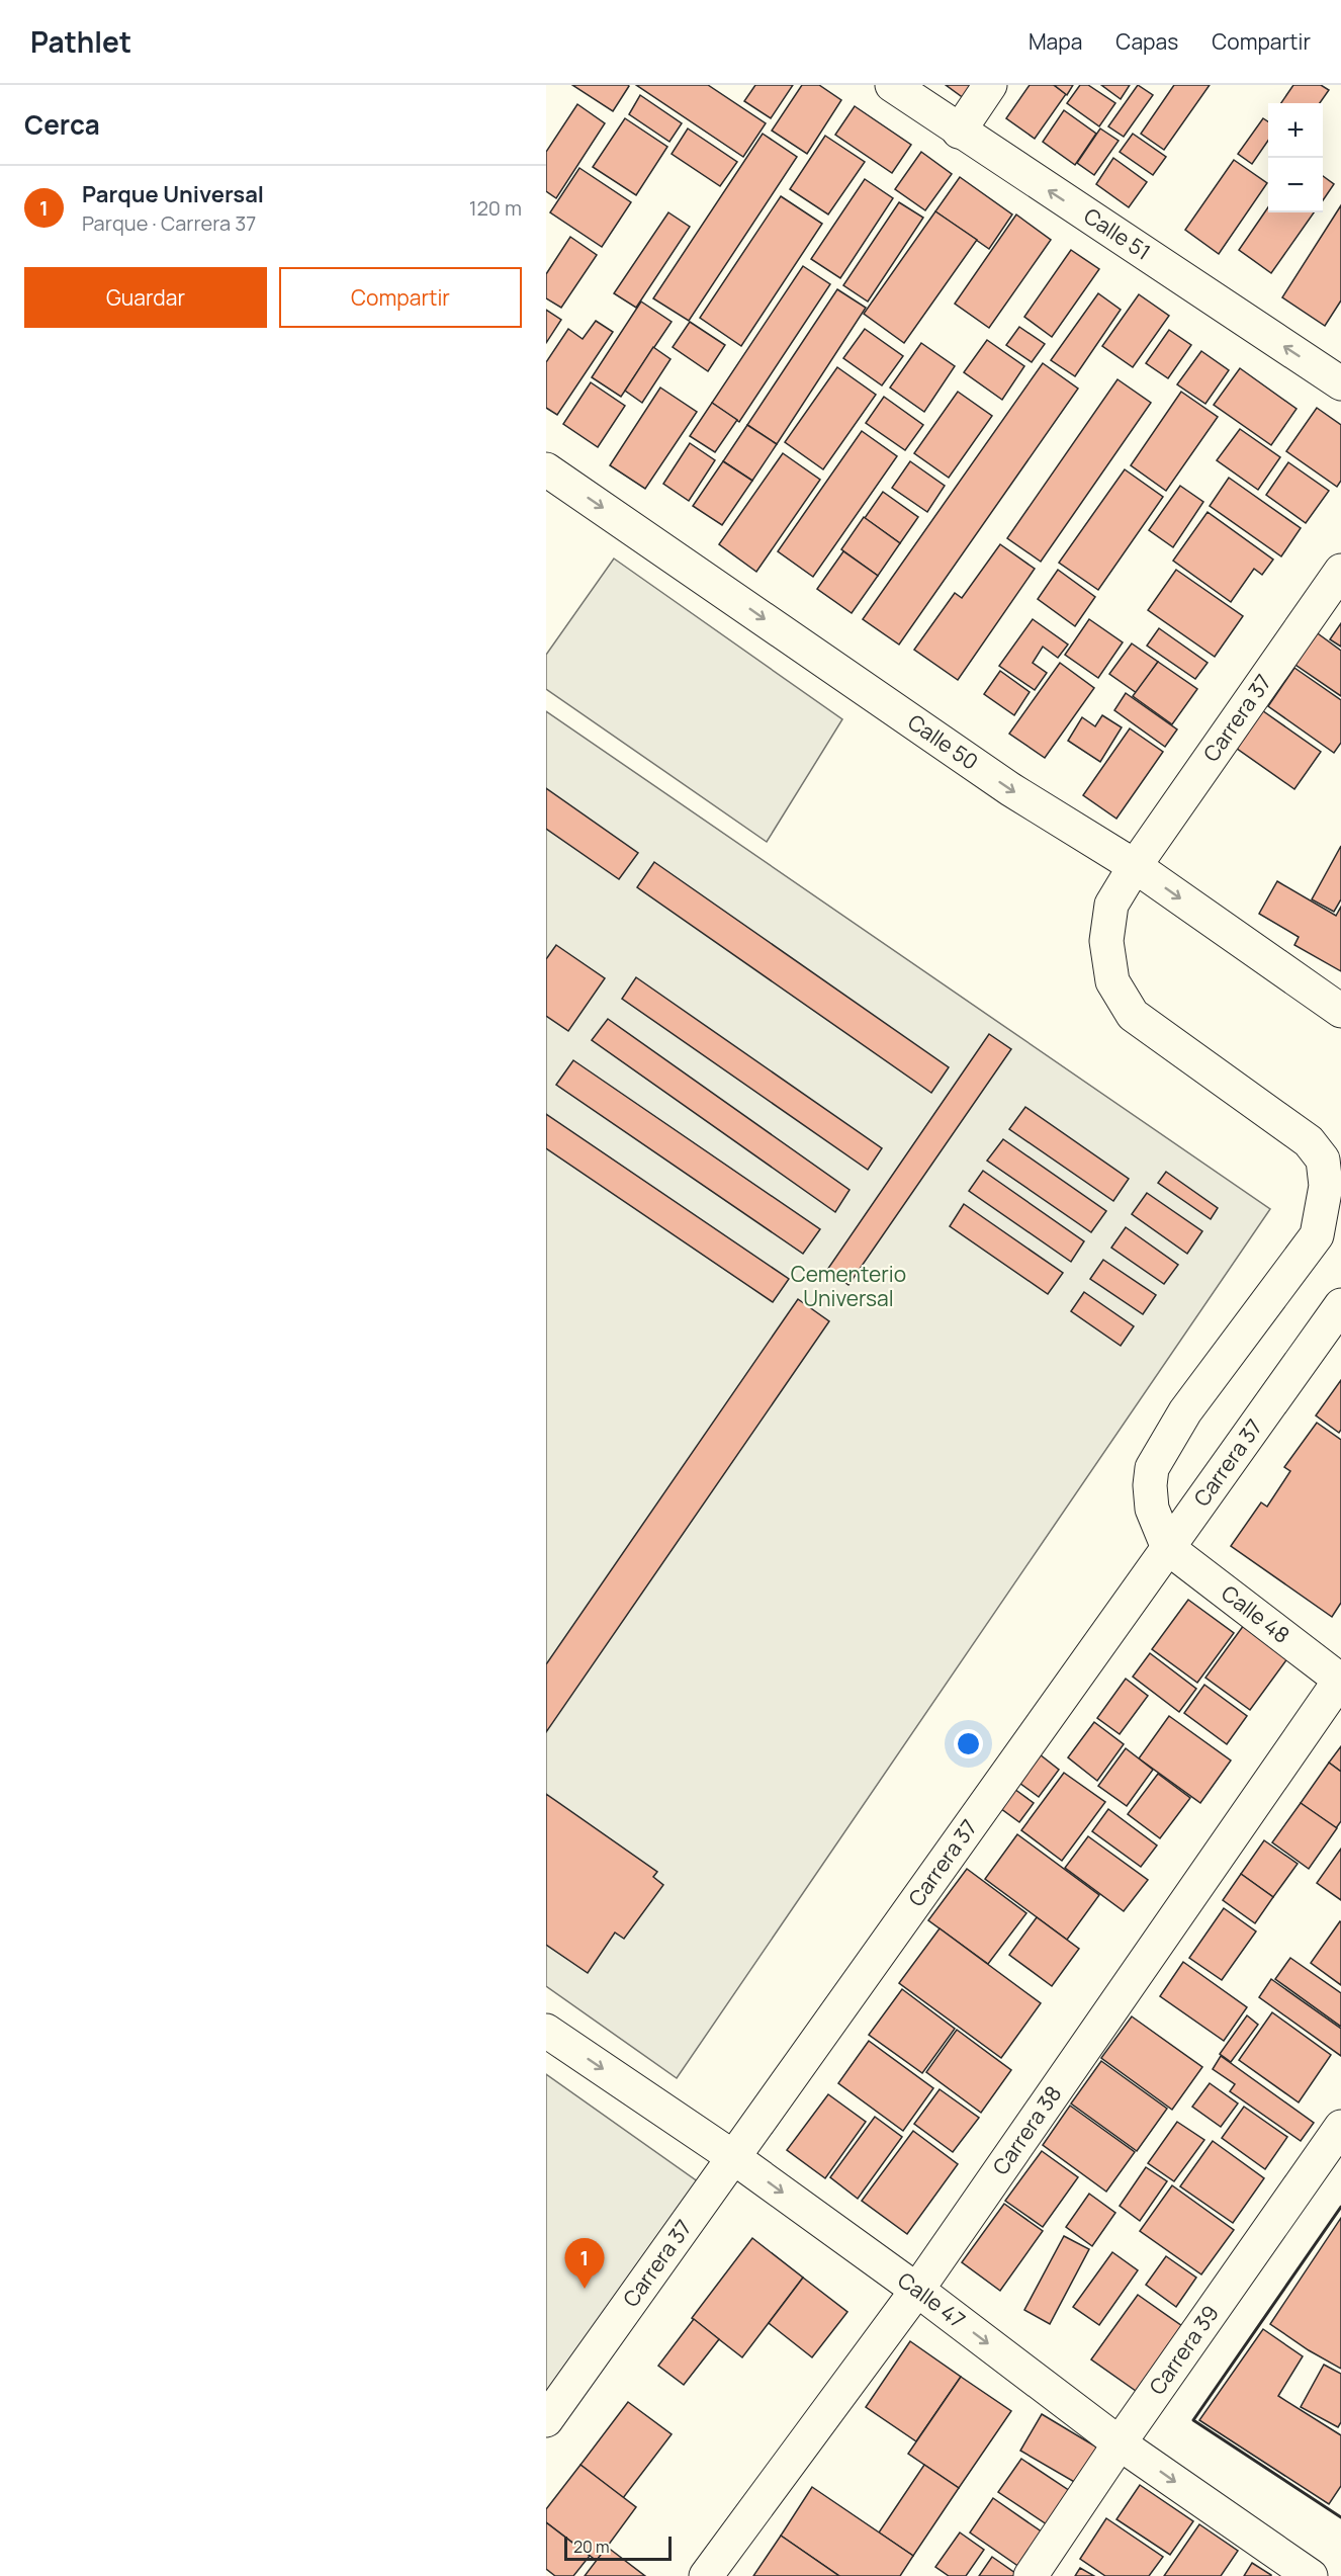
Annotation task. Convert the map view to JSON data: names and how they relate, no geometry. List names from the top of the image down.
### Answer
{
  "streets": {
    "street": [
      "Calle 51",
      "Carrera 37",
      "Calle 50",
      "Calle 48",
      "Carrera 38",
      "Calle 47",
      "Carrera 39"
    ]
  },
  "crossings": [
    ["Carrera 37", "Calle 50"],
    ["Carrera 37", "Calle 48"],
    ["Carrera 37", "Calle 47"],
    ["Calle 48", "Carrera 38"],
    ["Carrera 38", "Calle 47"],
    ["Calle 47", "Carrera 39"]
  ],
  "one_way": ["Calle 51", "Calle 50", "Calle 47"],
  "parks": ["Cementerio Universal"],
  "scale_bar": "20 m",
  "page": {
    "header": "Pathlet",
    "nav": ["Mapa", "Capas", "Compartir"],
    "heading": "Cerca",
    "map_buttons": ["+", "−"],
    "list": [
      {
        "mark": "1",
        "name": "Parque Universal",
        "note": "Parque · Carrera 37",
        "value": "120 m"
      }
    ],
    "buttons": ["Guardar", "Compartir"],
    "pins": "1",
    "scale": "20 m"
  }
}
